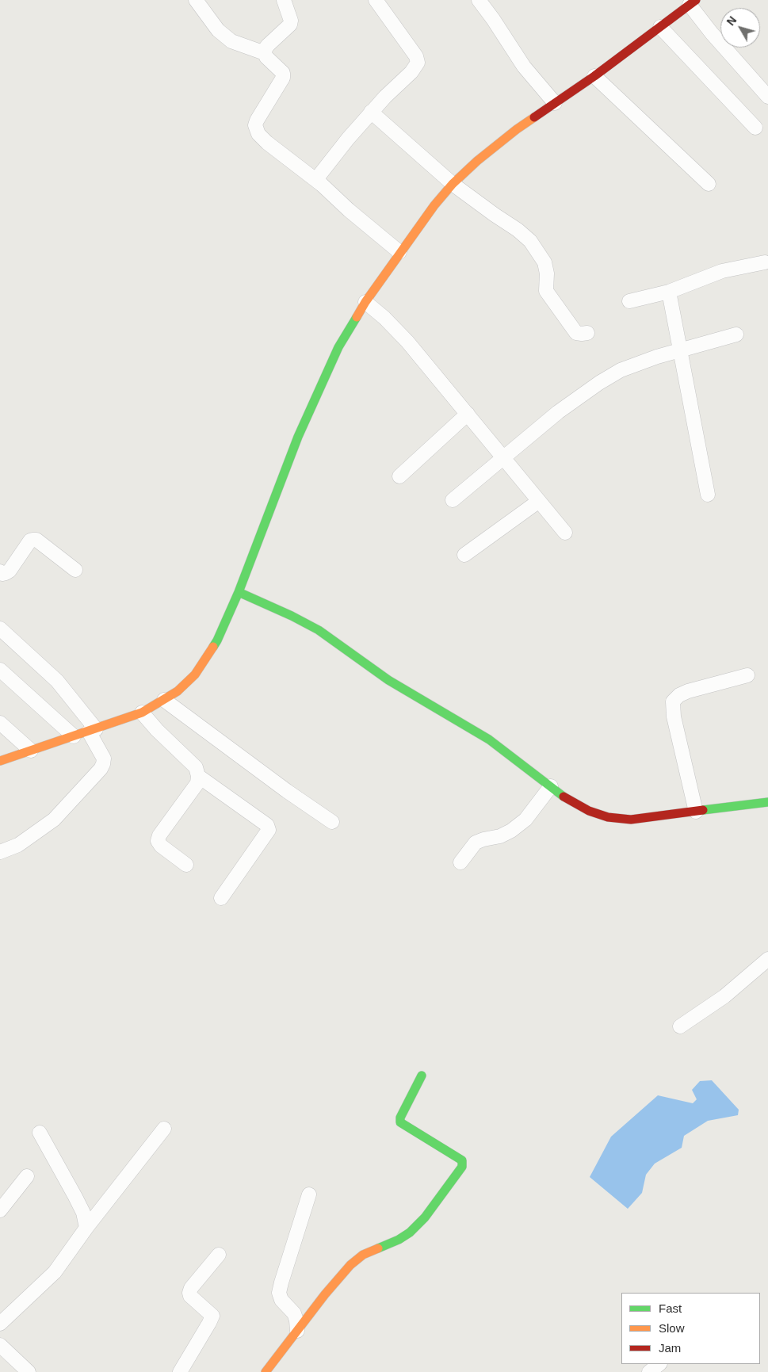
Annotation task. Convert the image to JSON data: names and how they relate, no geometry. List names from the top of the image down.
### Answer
{
  "legend": ["Fast", "Slow", "Jam"],
  "north": "top left"
}
